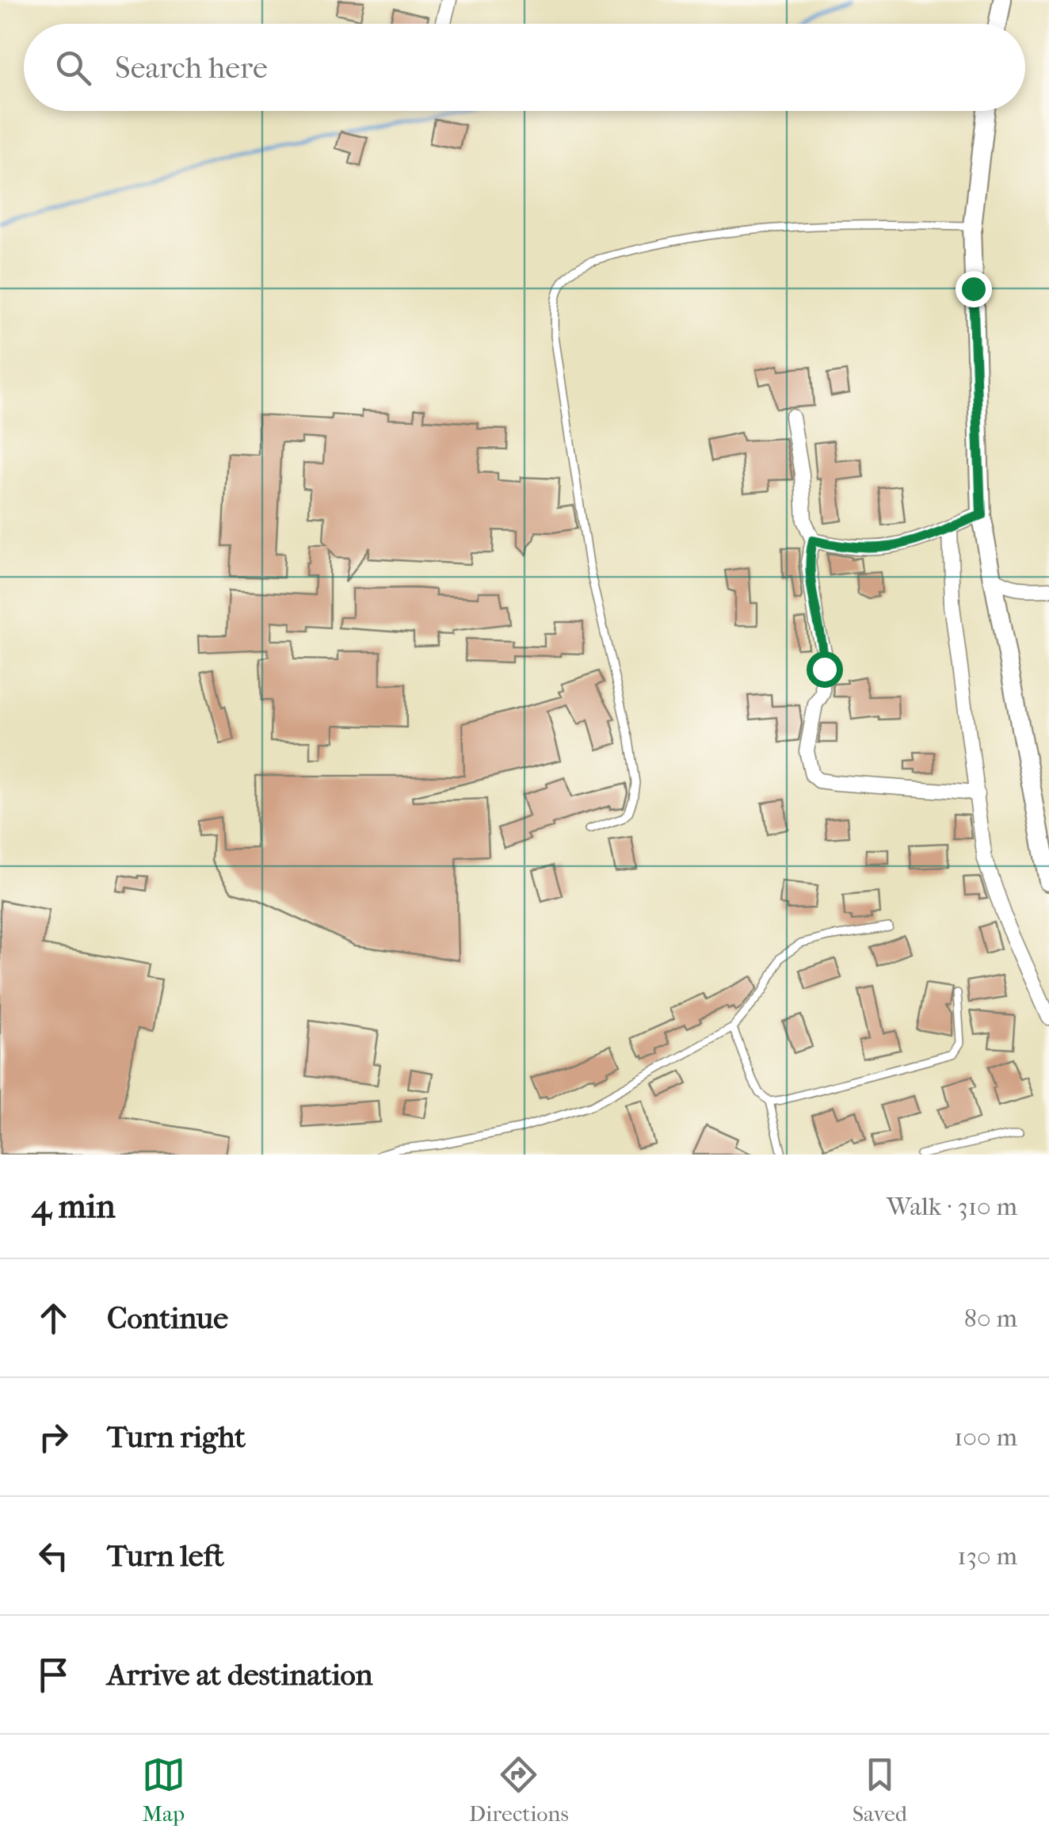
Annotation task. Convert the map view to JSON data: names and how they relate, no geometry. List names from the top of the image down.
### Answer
{
  "page": {
    "search": "Search here",
    "heading": ["4 min", "Walk · 310 m"],
    "list": [
      ["Continue", "80 m"],
      ["Turn right", "100 m"],
      ["Turn left", "130 m"],
      "Arrive at destination"
    ],
    "nav": ["Map", "Directions", "Saved"]
  }
}
